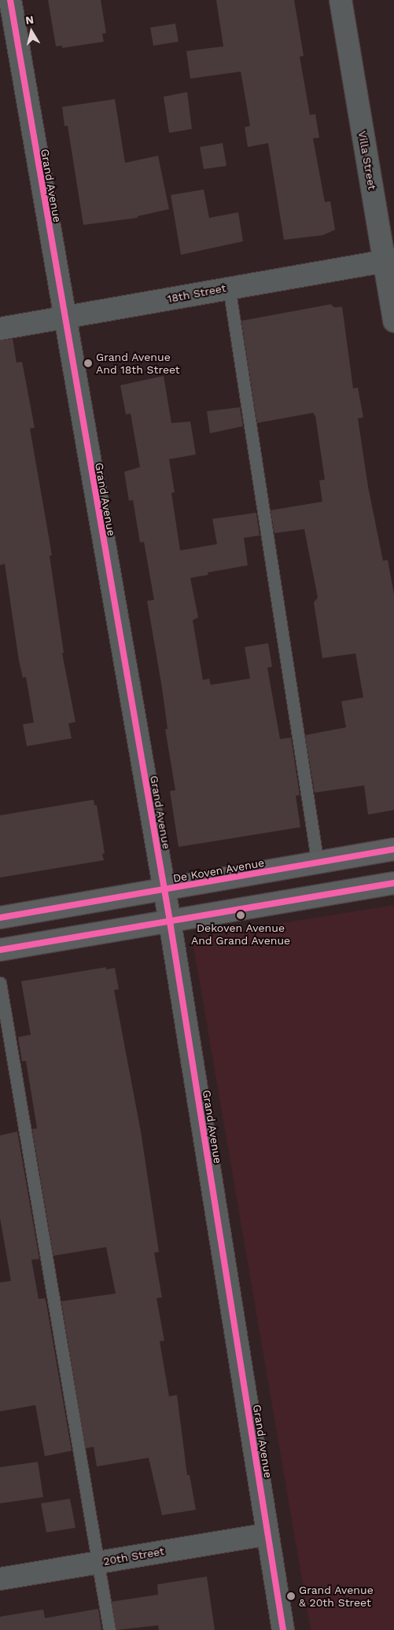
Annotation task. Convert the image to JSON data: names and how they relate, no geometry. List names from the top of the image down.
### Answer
{
  "streets": {
    "street": [
      "Villa Street",
      "Grand Avenue",
      "18th Street",
      "De Koven Avenue",
      "20th Street"
    ]
  },
  "crossings": [
    ["Villa Street", "18th Street"],
    ["Grand Avenue", "18th Street"],
    ["Grand Avenue", "De Koven Avenue"],
    ["Grand Avenue", "20th Street"]
  ],
  "places": ["Grand Avenue And 18th Street", "Dekoven Avenue And Grand Avenue", "Grand Avenue & 20th Street"],
  "north": "top"
}
